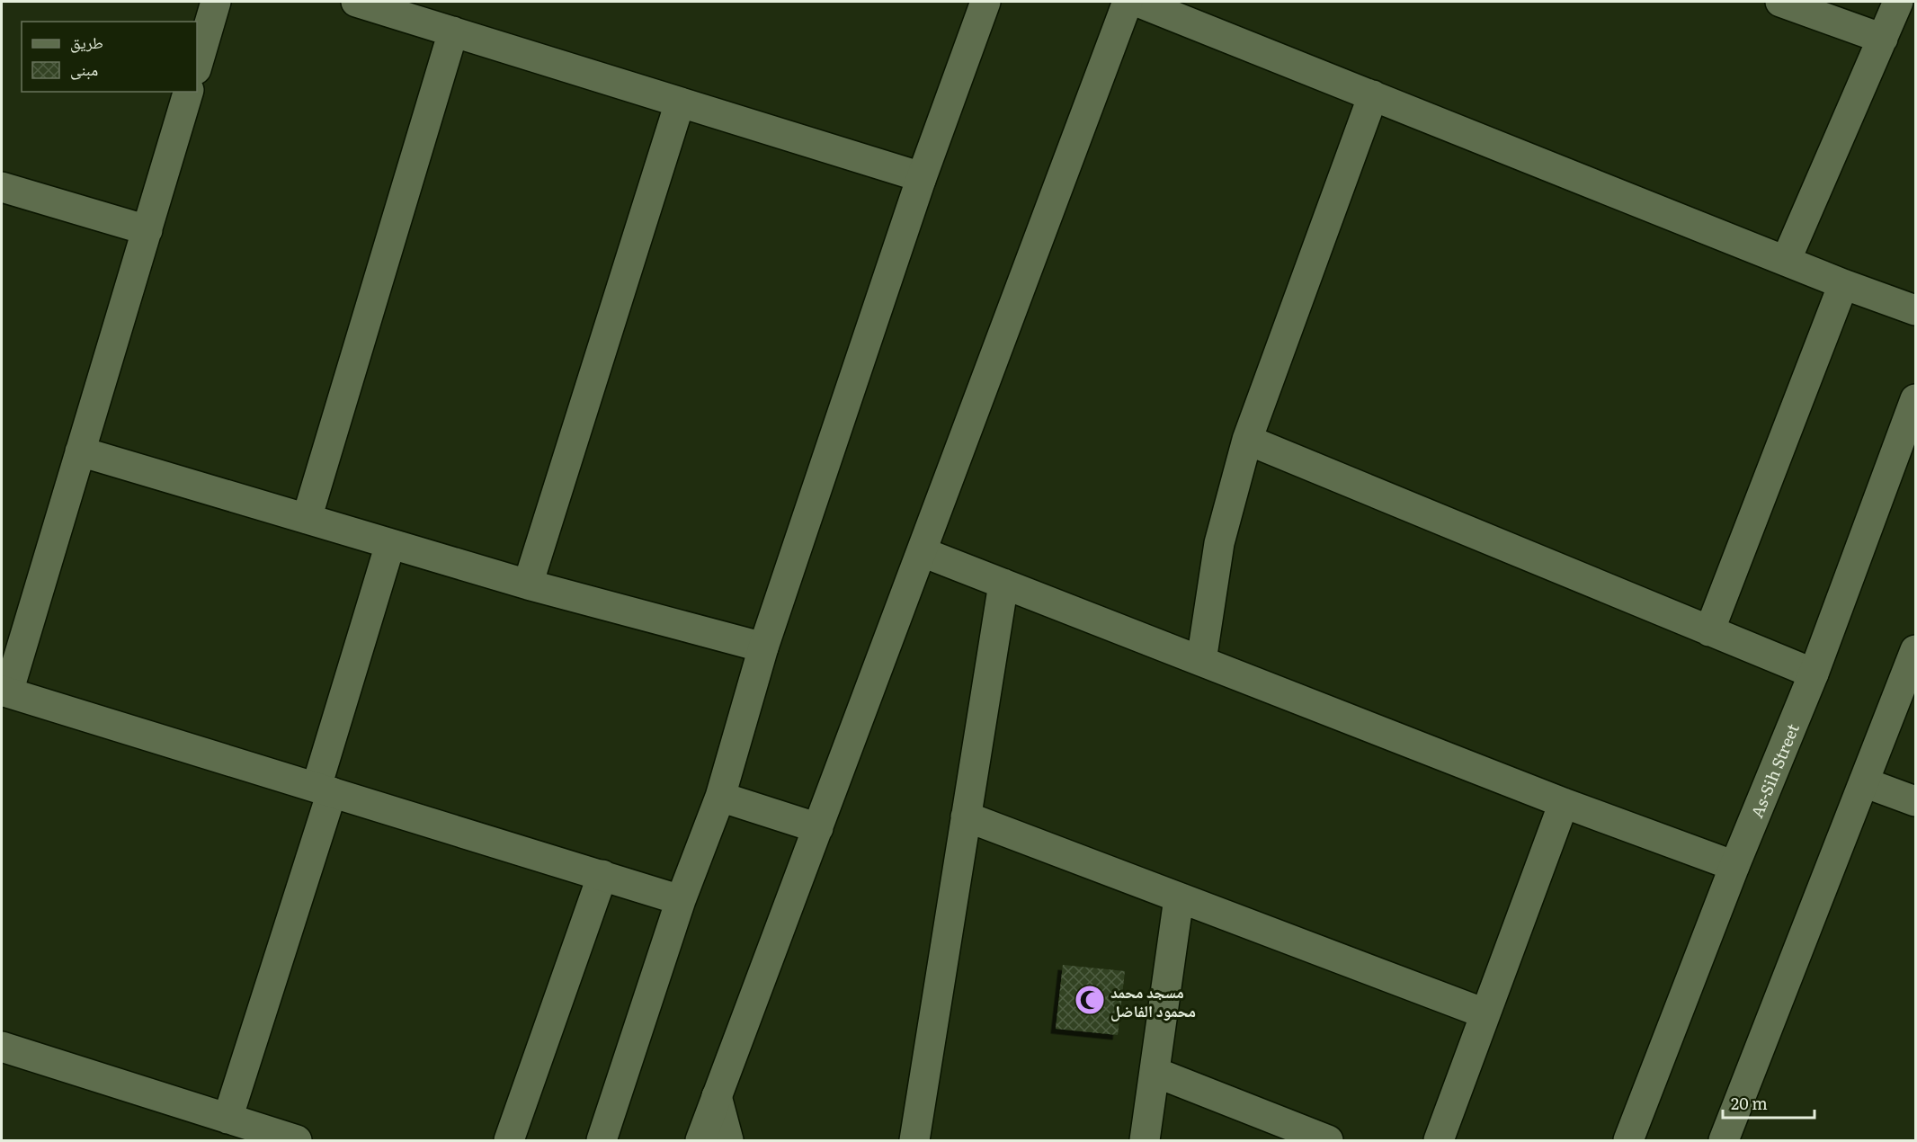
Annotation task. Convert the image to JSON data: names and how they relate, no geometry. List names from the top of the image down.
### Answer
{
  "streets": {
    "street": ["As-Sih Street"]
  },
  "places": {
    "mosque": ["مسجد محمد محمود الفاضل"]
  },
  "legend": ["طريق", "مبنى"],
  "scale_bar": "20 m"
}
